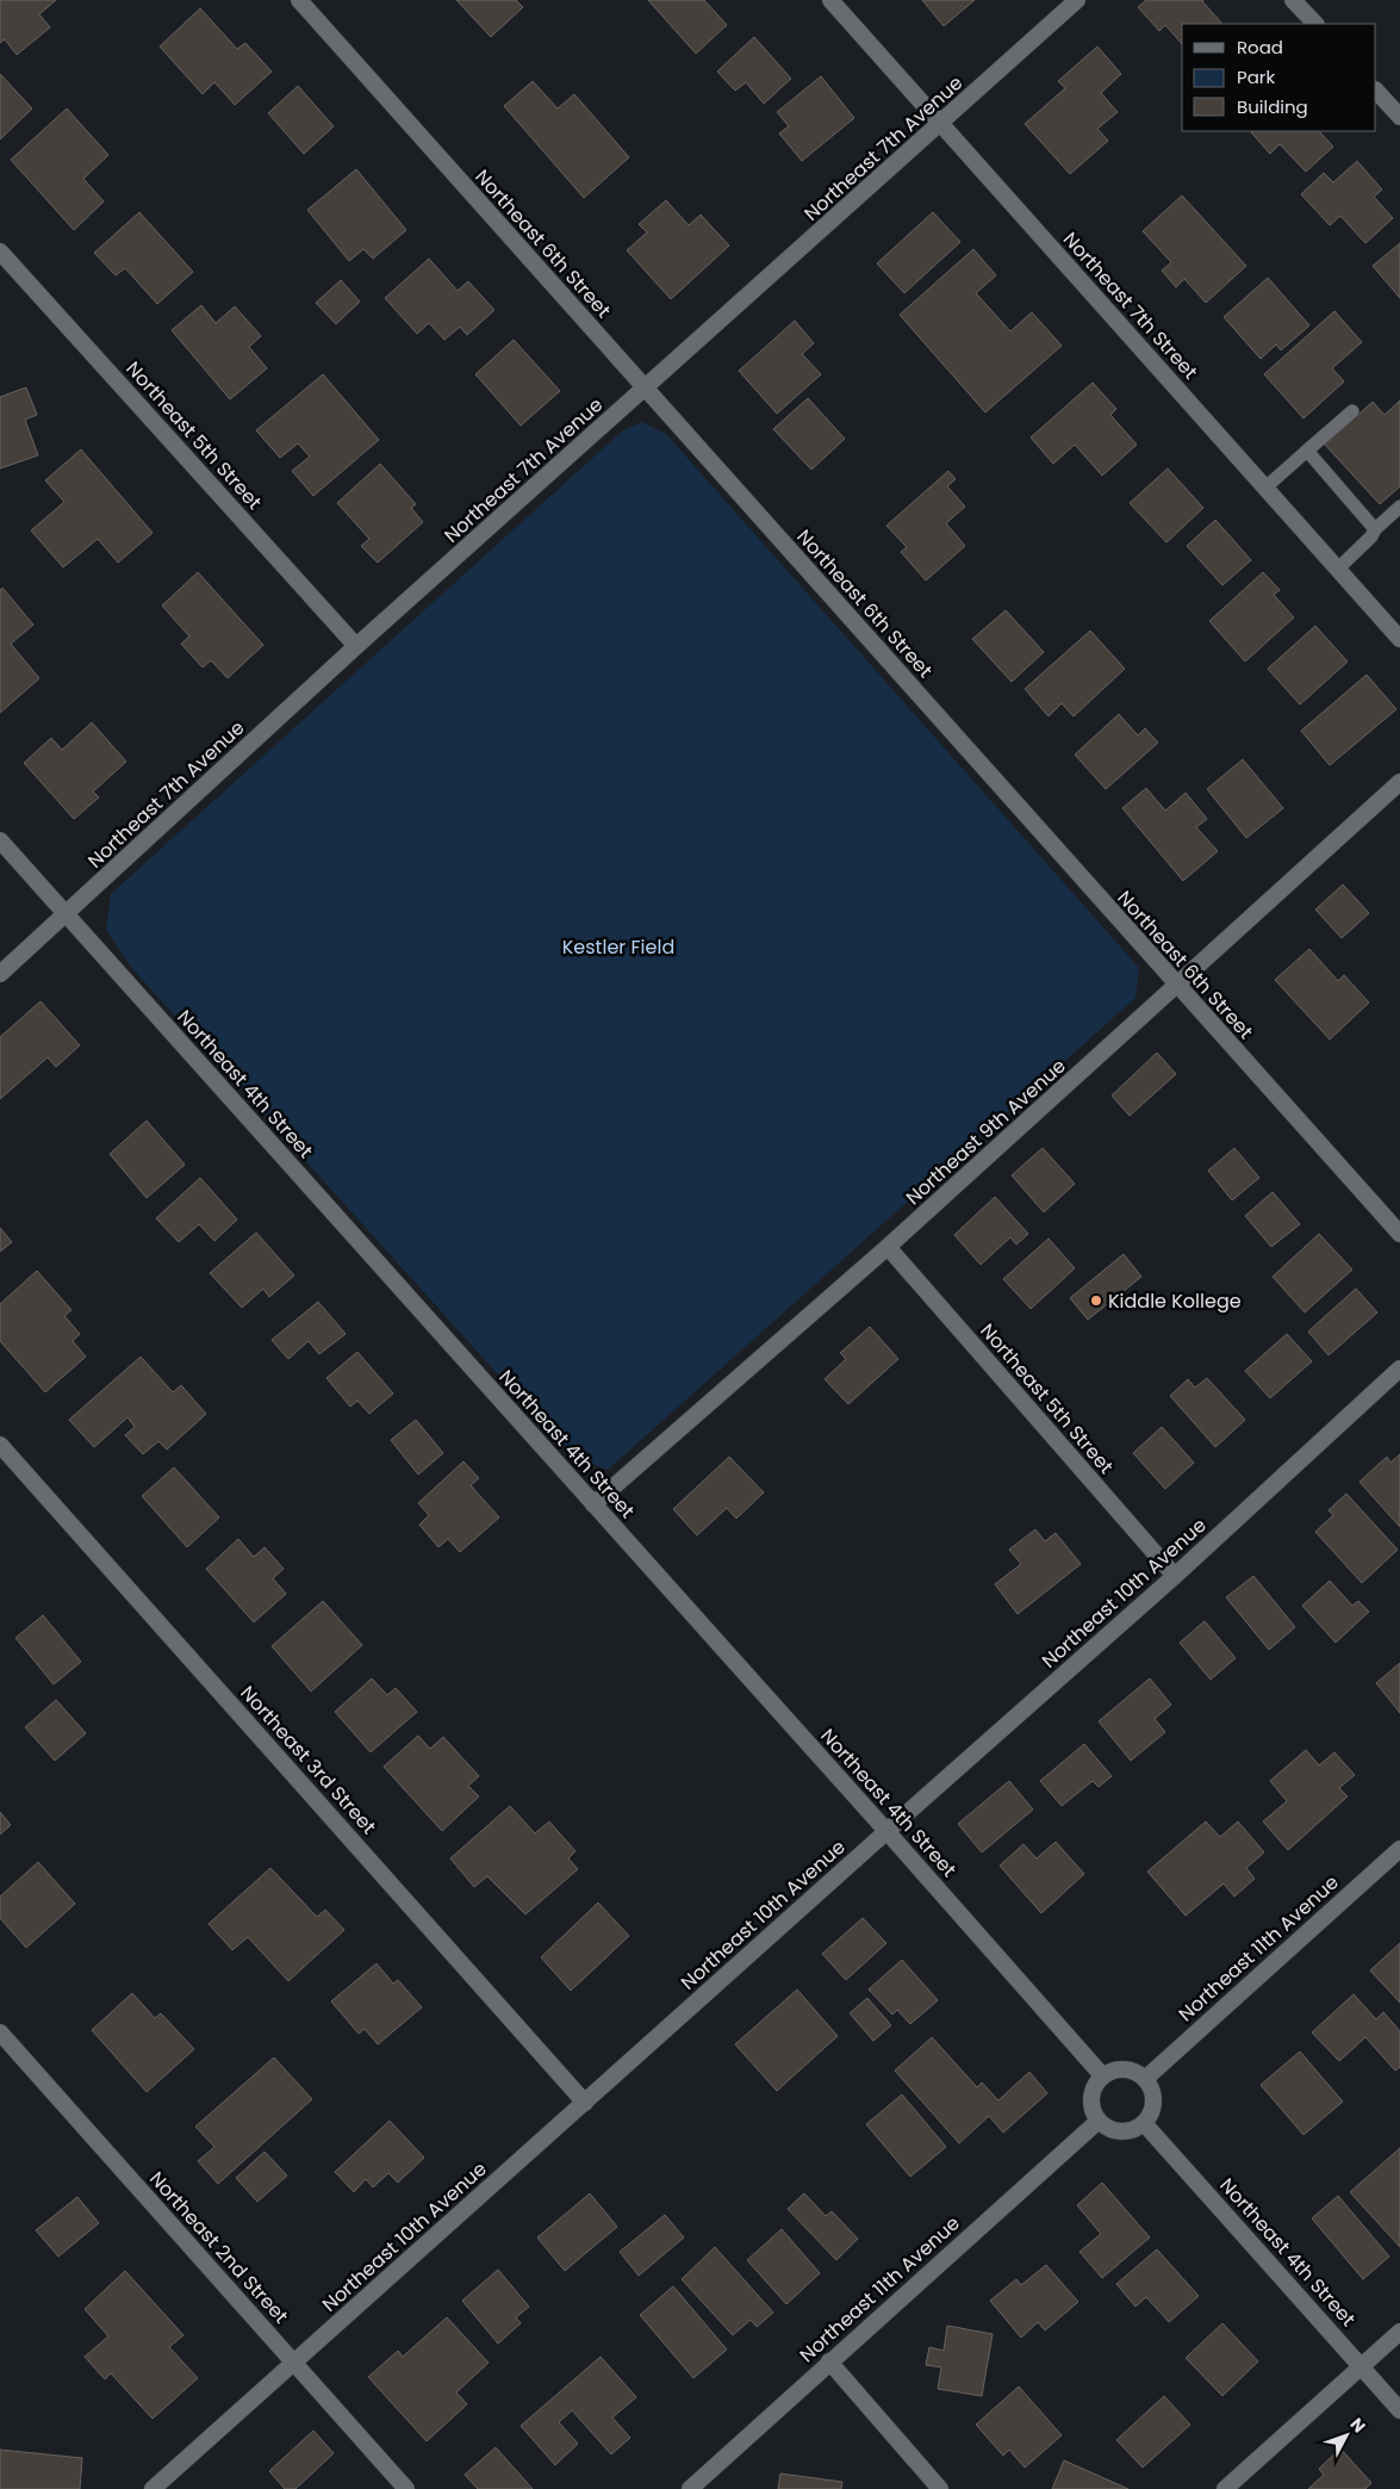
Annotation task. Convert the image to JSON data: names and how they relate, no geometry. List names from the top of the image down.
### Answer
{
  "streets": {
    "street": [
      "Northeast 7th Avenue",
      "Northeast 6th Street",
      "Northeast 7th Street",
      "Northeast 5th Street",
      "Northeast 4th Street",
      "Northeast 9th Avenue",
      "Northeast 10th Avenue",
      "Northeast 3rd Street",
      "Northeast 11th Avenue",
      "Northeast 2nd Street"
    ]
  },
  "crossings": [
    ["Northeast 7th Avenue", "Northeast 6th Street"],
    ["Northeast 7th Avenue", "Northeast 7th Street"],
    ["Northeast 7th Avenue", "Northeast 5th Street"],
    ["Northeast 7th Avenue", "Northeast 4th Street"],
    ["Northeast 6th Street", "Northeast 9th Avenue"],
    ["Northeast 5th Street", "Northeast 9th Avenue"],
    ["Northeast 5th Street", "Northeast 10th Avenue"],
    ["Northeast 4th Street", "Northeast 9th Avenue"],
    ["Northeast 4th Street", "Northeast 10th Avenue"],
    ["Northeast 4th Street", "Northeast 11th Avenue"],
    ["Northeast 10th Avenue", "Northeast 3rd Street"],
    ["Northeast 10th Avenue", "Northeast 2nd Street"]
  ],
  "parks": ["Kestler Field"],
  "places": ["Kiddle Kollege"],
  "legend": ["Road", "Park", "Building"],
  "north": "top right"
}
